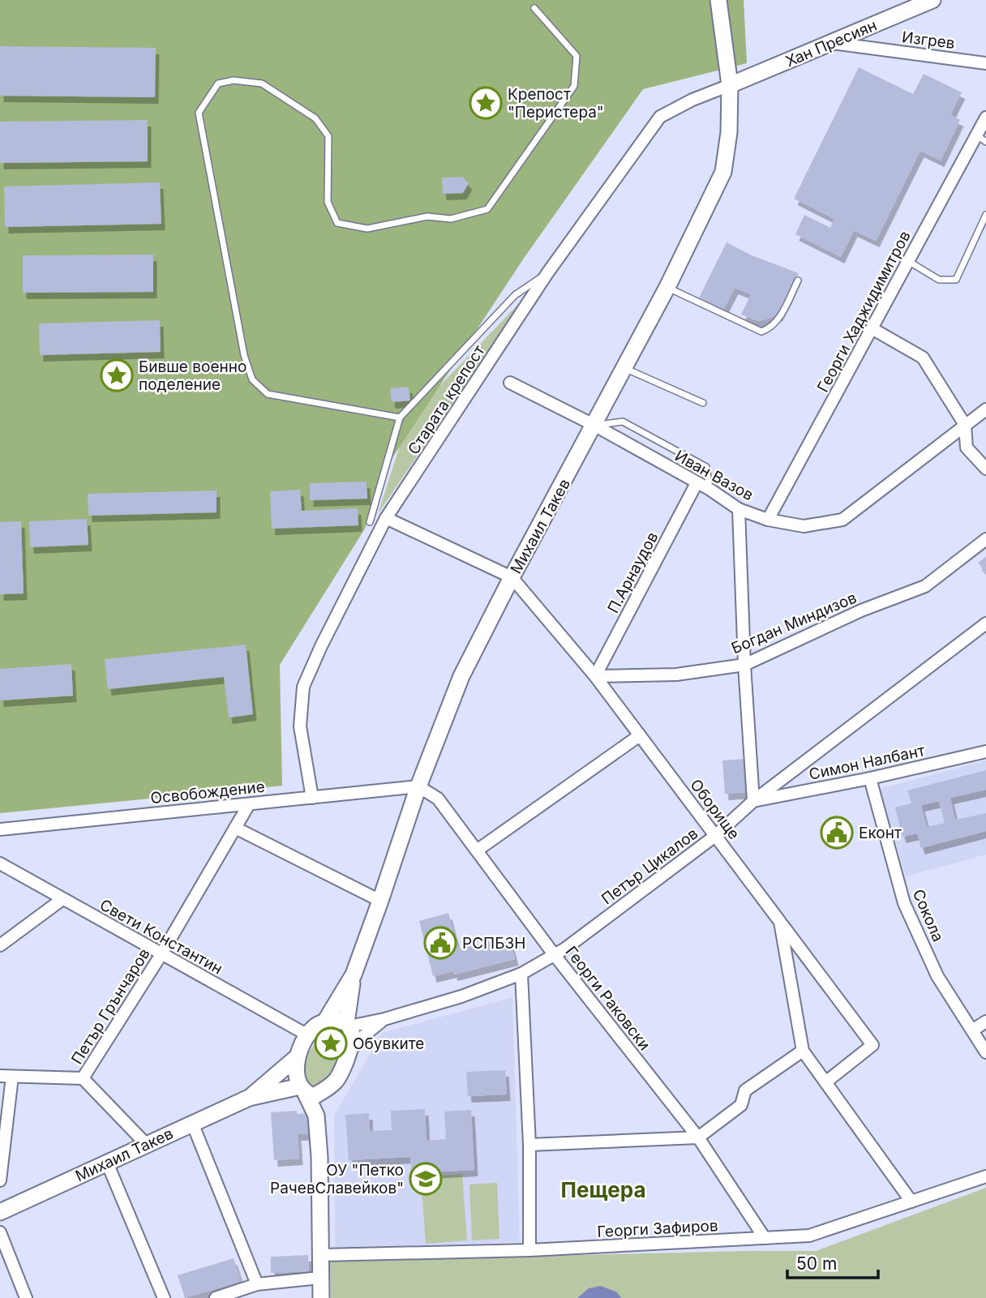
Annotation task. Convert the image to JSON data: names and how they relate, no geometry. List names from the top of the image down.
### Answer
{
  "streets": {
    "main road": ["Хан Пресиян", "Михаил Такев"],
    "street": [
      "Изгрев",
      "Георги Хаджидимитров",
      "Старата крепост",
      "Иван Вазов",
      "П.Арнаудов",
      "Богдан Миндизов",
      "Симон Налбант",
      "Освобождение",
      "Оборище",
      "Петър Цикалов",
      "Сокола",
      "Свети Константин",
      "Георги Раковски",
      "Петър Грънчаров",
      "Георги Зафиров"
    ]
  },
  "crossings": [
    ["Изгрев", "Хан Пресиян"],
    ["Хан Пресиян", "Старата крепост"],
    ["Хан Пресиян", "Михаил Такев"],
    ["Георги Хаджидимитров", "Иван Вазов"],
    ["Старата крепост", "Михаил Такев"],
    ["Старата крепост", "Освобождение"],
    ["Старата крепост", "Оборище"],
    ["Иван Вазов", "Михаил Такев"],
    ["Иван Вазов", "П.Арнаудов"],
    ["Михаил Такев", "Освобождение"],
    ["Михаил Такев", "Оборище"],
    ["Михаил Такев", "Петър Цикалов"],
    ["Михаил Такев", "Свети Константин"],
    ["Михаил Такев", "Георги Раковски"],
    ["Михаил Такев", "Петър Грънчаров"],
    ["П.Арнаудов", "Богдан Миндизов"],
    ["П.Арнаудов", "Оборище"],
    ["Богдан Миндизов", "Оборище"],
    ["Симон Налбант", "Петър Цикалов"],
    ["Симон Налбант", "Сокола"],
    ["Освобождение", "Георги Раковски"],
    ["Освобождение", "Петър Грънчаров"],
    ["Оборище", "Петър Цикалов"],
    ["Оборище", "Георги Зафиров"],
    ["Петър Цикалов", "Свети Константин"],
    ["Петър Цикалов", "Георги Раковски"],
    ["Свети Константин", "Петър Грънчаров"],
    ["Георги Раковски", "Георги Зафиров"]
  ],
  "districts": ["Пещера"],
  "places": {
    "place": ["Крепост \"Перистера\"", "Бивше военно поделение", "Обувките"],
    "public building": ["Еконт", "РСПБЗН"],
    "school or university": ["ОУ \"Петко РачевСлавейков\""]
  },
  "scale_bar": "50 m"
}
